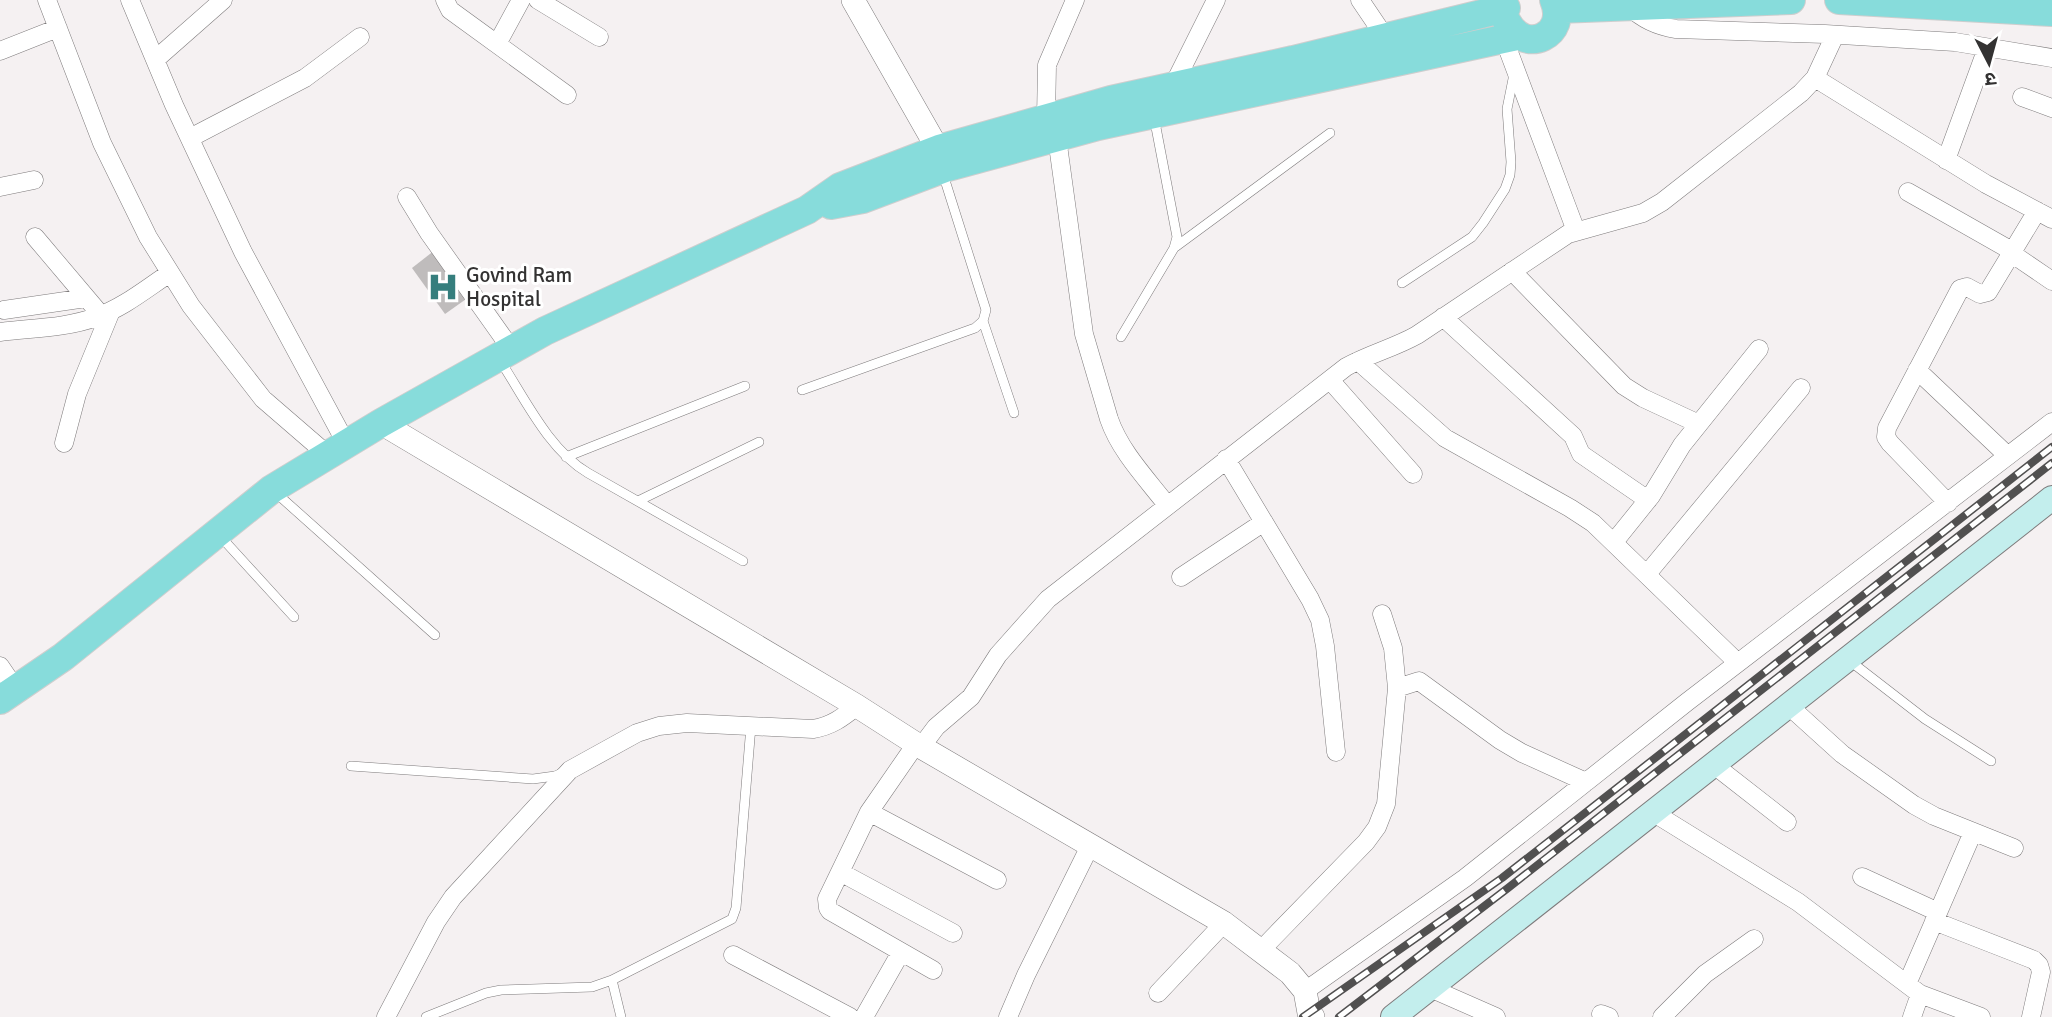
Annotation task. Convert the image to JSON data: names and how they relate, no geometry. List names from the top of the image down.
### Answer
{
  "places": {
    "hospital": ["Govind Ram Hospital"]
  },
  "north": "bottom"
}
